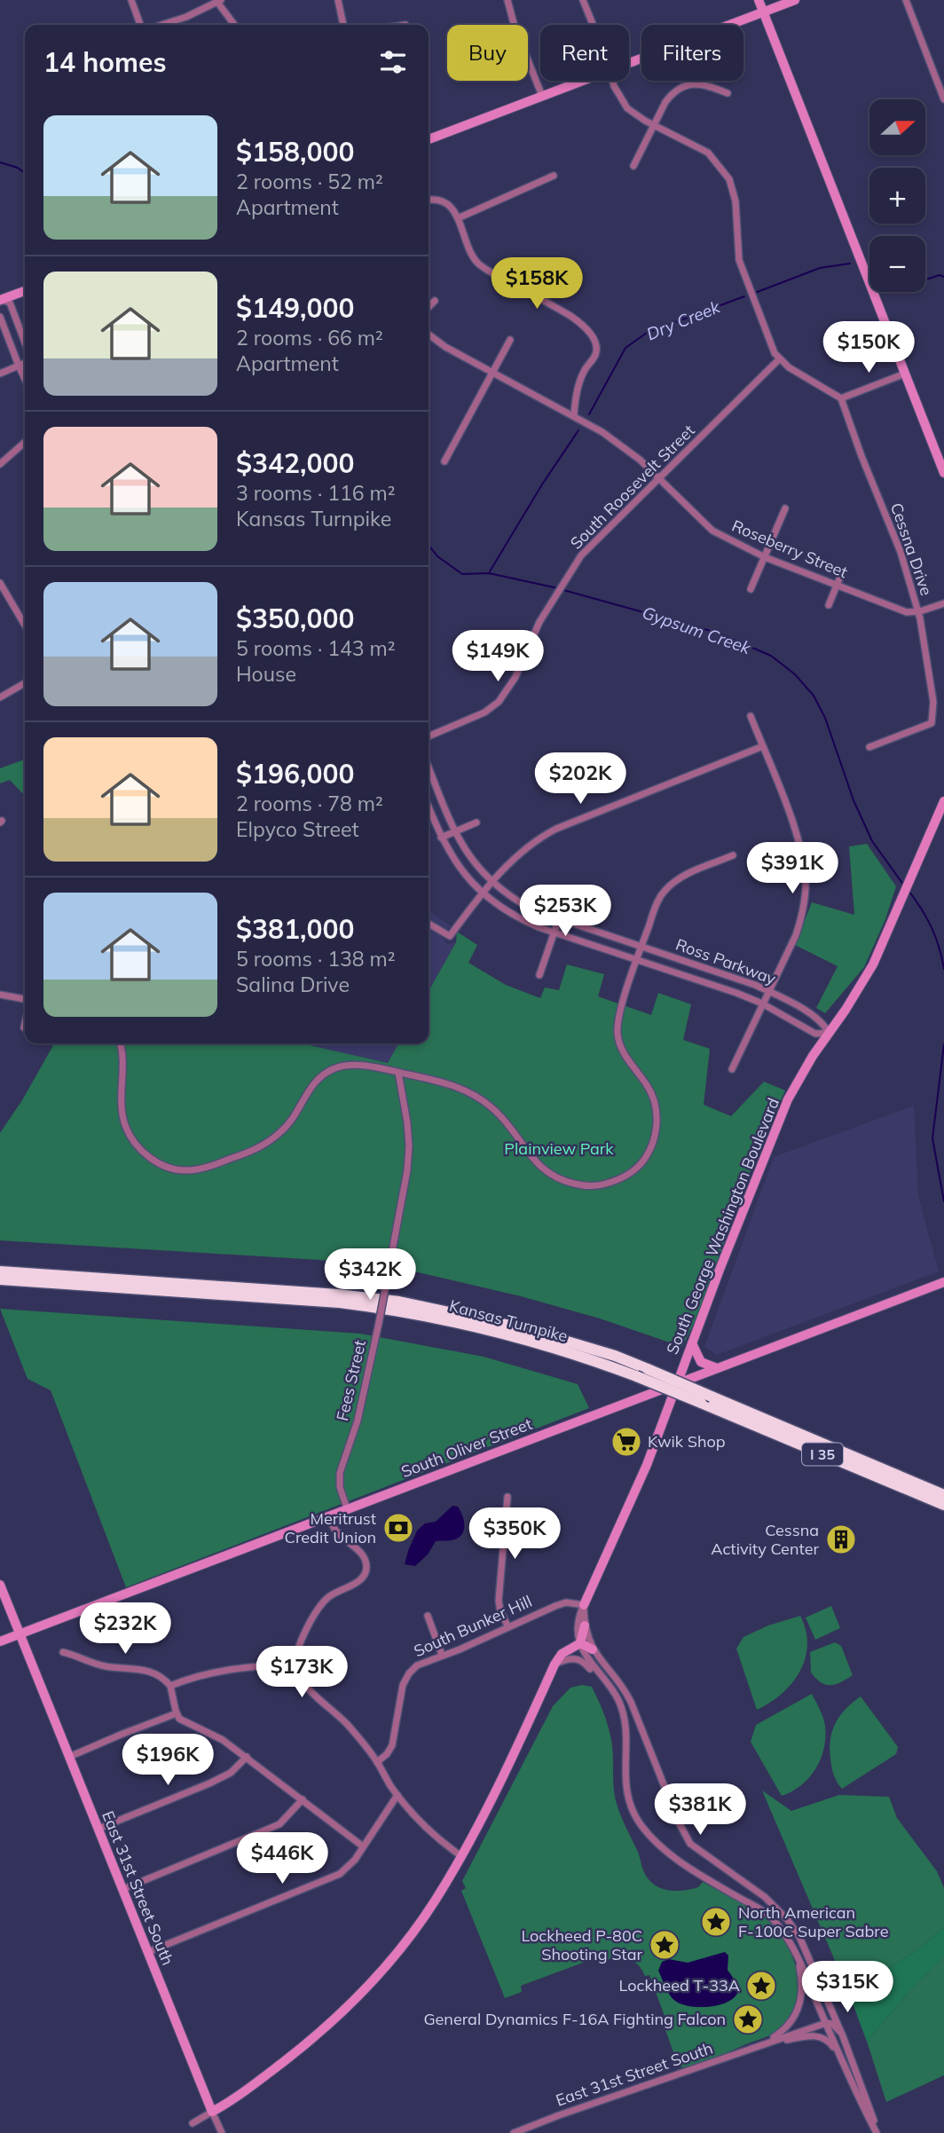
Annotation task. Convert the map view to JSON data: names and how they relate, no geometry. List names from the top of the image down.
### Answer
{
  "streets": {
    "highway": ["Kansas Turnpike", "I 35"],
    "street": [
      "South Roosevelt Street",
      "Roseberry Street",
      "Cessna Drive",
      "Ross Parkway",
      "South George Washington Boulevard",
      "Fees Street",
      "South Oliver Street",
      "South Bunker Hill",
      "East 31st Street South"
    ]
  },
  "crossings": [
    ["South Roosevelt Street", "Roseberry Street"],
    ["Roseberry Street", "Cessna Drive"],
    ["Ross Parkway", "South George Washington Boulevard"],
    ["South George Washington Boulevard", "South Oliver Street"],
    ["South George Washington Boulevard", "South Bunker Hill"],
    ["Fees Street", "South Oliver Street"],
    ["South Oliver Street", "East 31st Street South"]
  ],
  "water": ["Dry Creek", "Gypsum Creek"],
  "parks": ["Plainview Park"],
  "places": {
    "supermarket": ["Kwik Shop"],
    "bank": ["Meritrust Credit Union"],
    "building": ["Cessna Activity Center"],
    "place": [
      "North American F-100C Super Sabre",
      "Lockheed P-80C Shooting Star",
      "Lockheed T-33A",
      "General Dynamics F-16A Fighting Falcon"
    ]
  },
  "north": "right",
  "page": {
    "chip": ["Buy", "Rent", "Filters"],
    "heading": "14 homes",
    "map_buttons": ["+", "−"],
    "list": [
      {
        "name": "$158,000",
        "note": "2 rooms · 52 m² · Apartment"
      },
      {
        "name": "$149,000",
        "note": "2 rooms · 66 m² · Apartment"
      },
      {
        "name": "$342,000",
        "note": "3 rooms · 116 m² · Kansas Turnpike"
      },
      {
        "name": "$350,000",
        "note": "5 rooms · 143 m² · House"
      },
      {
        "name": "$196,000",
        "note": "2 rooms · 78 m² · Elpyco Street"
      },
      {
        "name": "$381,000",
        "note": "5 rooms · 138 m² · Salina Drive"
      }
    ],
    "price": [
      "$158K",
      "$150K",
      "$149K",
      "$202K",
      "$391K",
      "$253K",
      "$342K",
      "$350K",
      "$232K",
      "$173K",
      "$196K",
      "$381K",
      "$446K",
      "$315K"
    ]
  }
}
